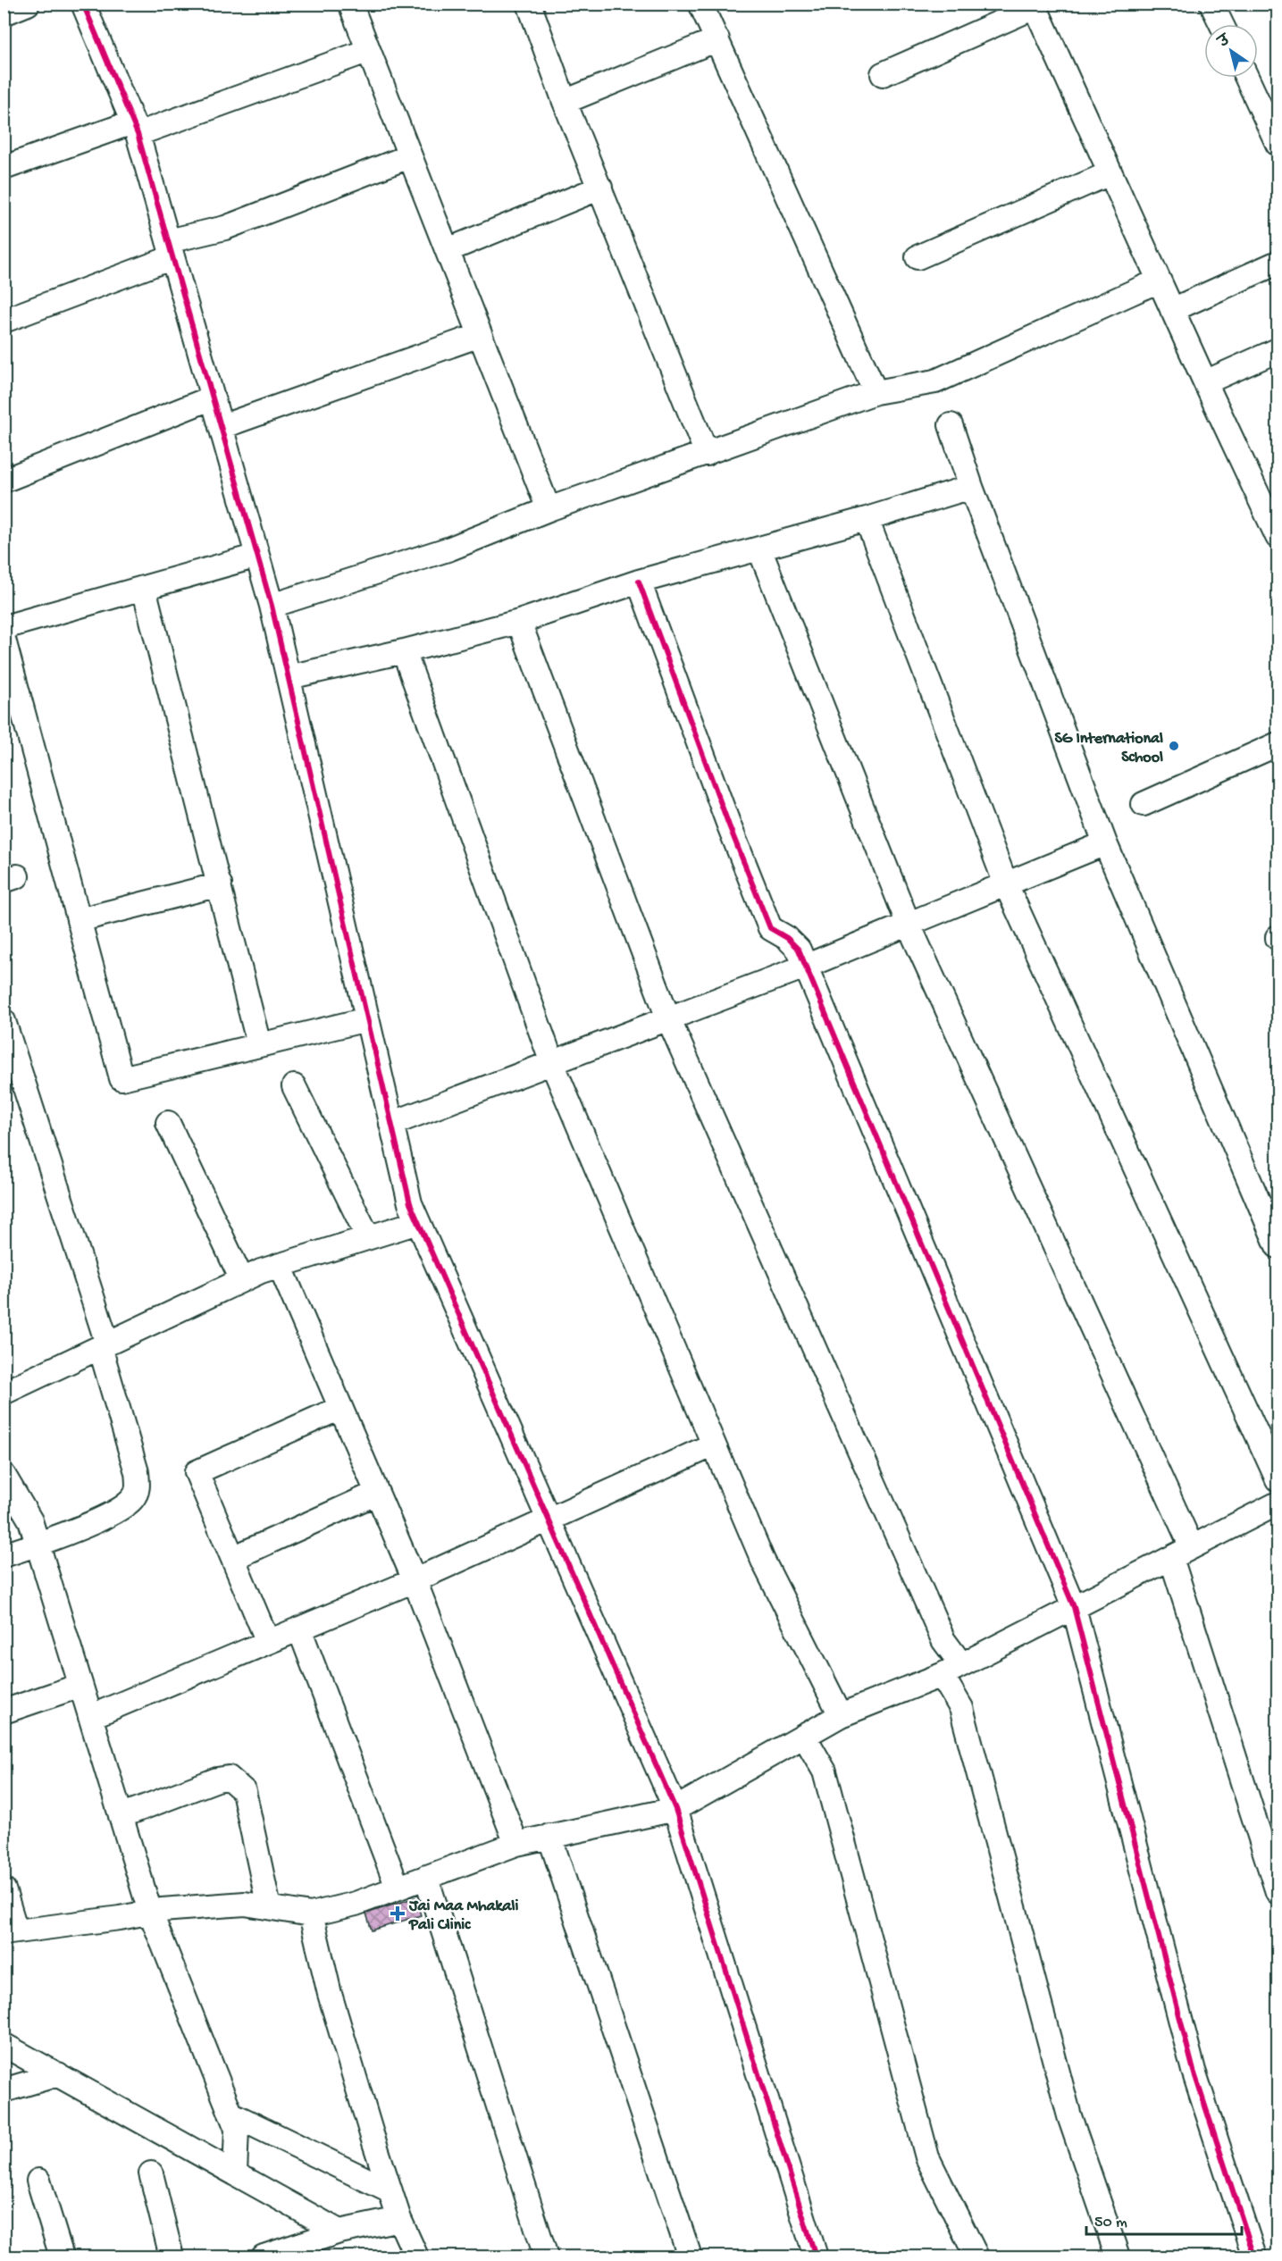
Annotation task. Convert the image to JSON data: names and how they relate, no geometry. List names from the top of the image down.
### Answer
{
  "places": {
    "other": ["SG International School"],
    "health": ["Jai Maa Mhakali Pali Clinic"]
  },
  "scale_bar": "50 m",
  "north": "top left"
}
